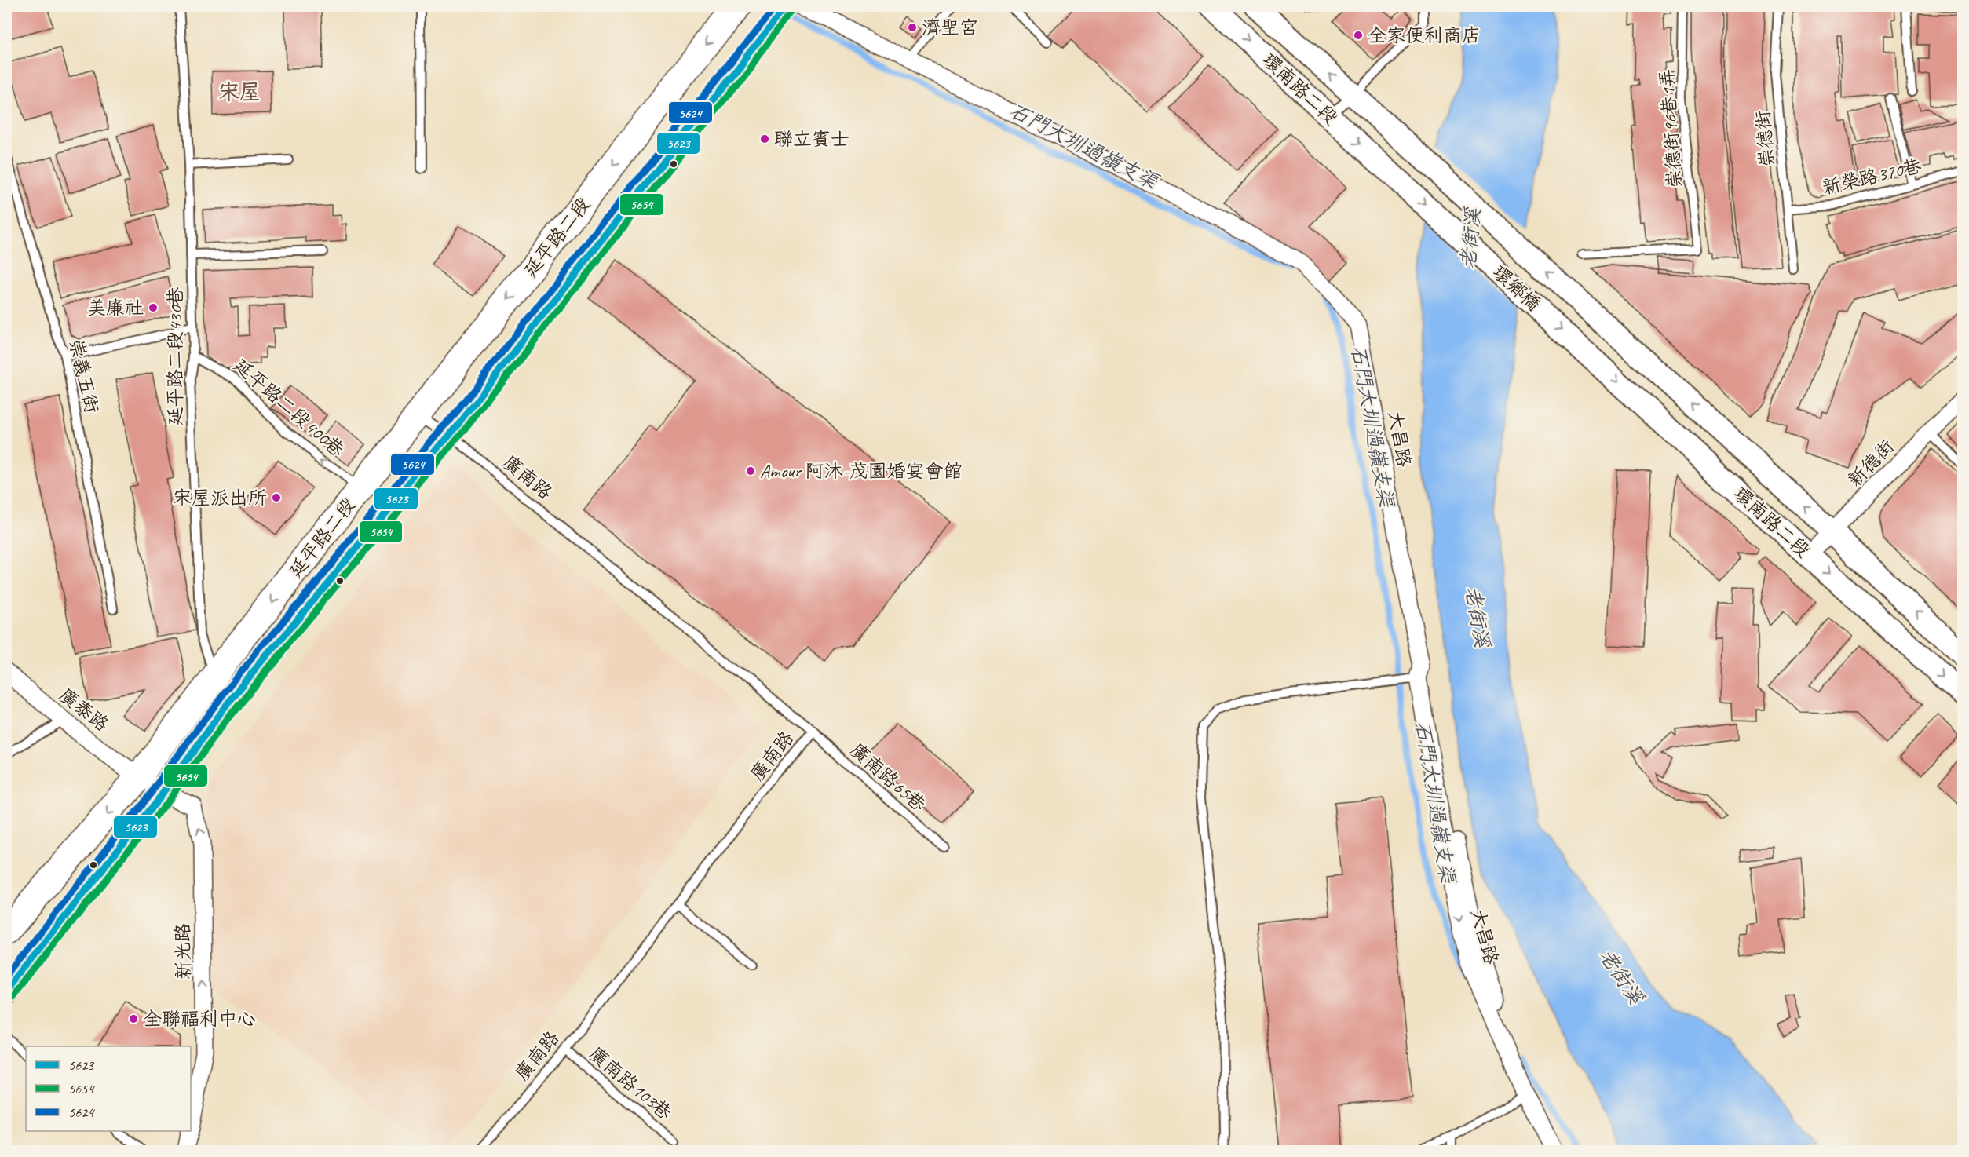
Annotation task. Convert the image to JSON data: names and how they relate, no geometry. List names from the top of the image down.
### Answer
{
  "streets": {
    "main road": ["環南路二段", "延平路二段", "環鄉橋"],
    "street": [
      "大昌路",
      "新德街",
      "廣泰路",
      "新光路"
    ],
    "lane": [
      "崇德街96巷1弄",
      "崇德街",
      "新榮路370巷",
      "延平路二段430巷",
      "崇義五街",
      "延平路二段400巷",
      "廣南路",
      "廣南路65巷",
      "廣南路103巷"
    ]
  },
  "crossings": [
    ["環南路二段", "環鄉橋"],
    ["環南路二段", "新德街"],
    ["崇德街", "新榮路370巷"],
    ["延平路二段", "延平路二段430巷"],
    ["延平路二段", "延平路二段400巷"],
    ["延平路二段", "廣南路"],
    ["延平路二段", "廣泰路"],
    ["延平路二段", "新光路"],
    ["延平路二段430巷", "延平路二段400巷"],
    ["廣南路", "廣南路65巷"],
    ["廣南路", "廣南路103巷"],
    ["廣泰路", "新光路"]
  ],
  "one_way": ["延平路二段400巷", "新光路"],
  "districts": ["宋屋"],
  "water": ["石門大圳過嶺支渠", "老街溪"],
  "places": [
    "濟聖宮",
    "全家便利商店",
    "聯立賓士",
    "美廉社",
    "Amour 阿沐-茂園婚宴會館",
    "宋屋派出所",
    "全聯福利中心"
  ],
  "lines": ["transit line 5623", "transit line 5624", "transit line 5654"],
  "legend": ["5623", "5654", "5624"]
}
